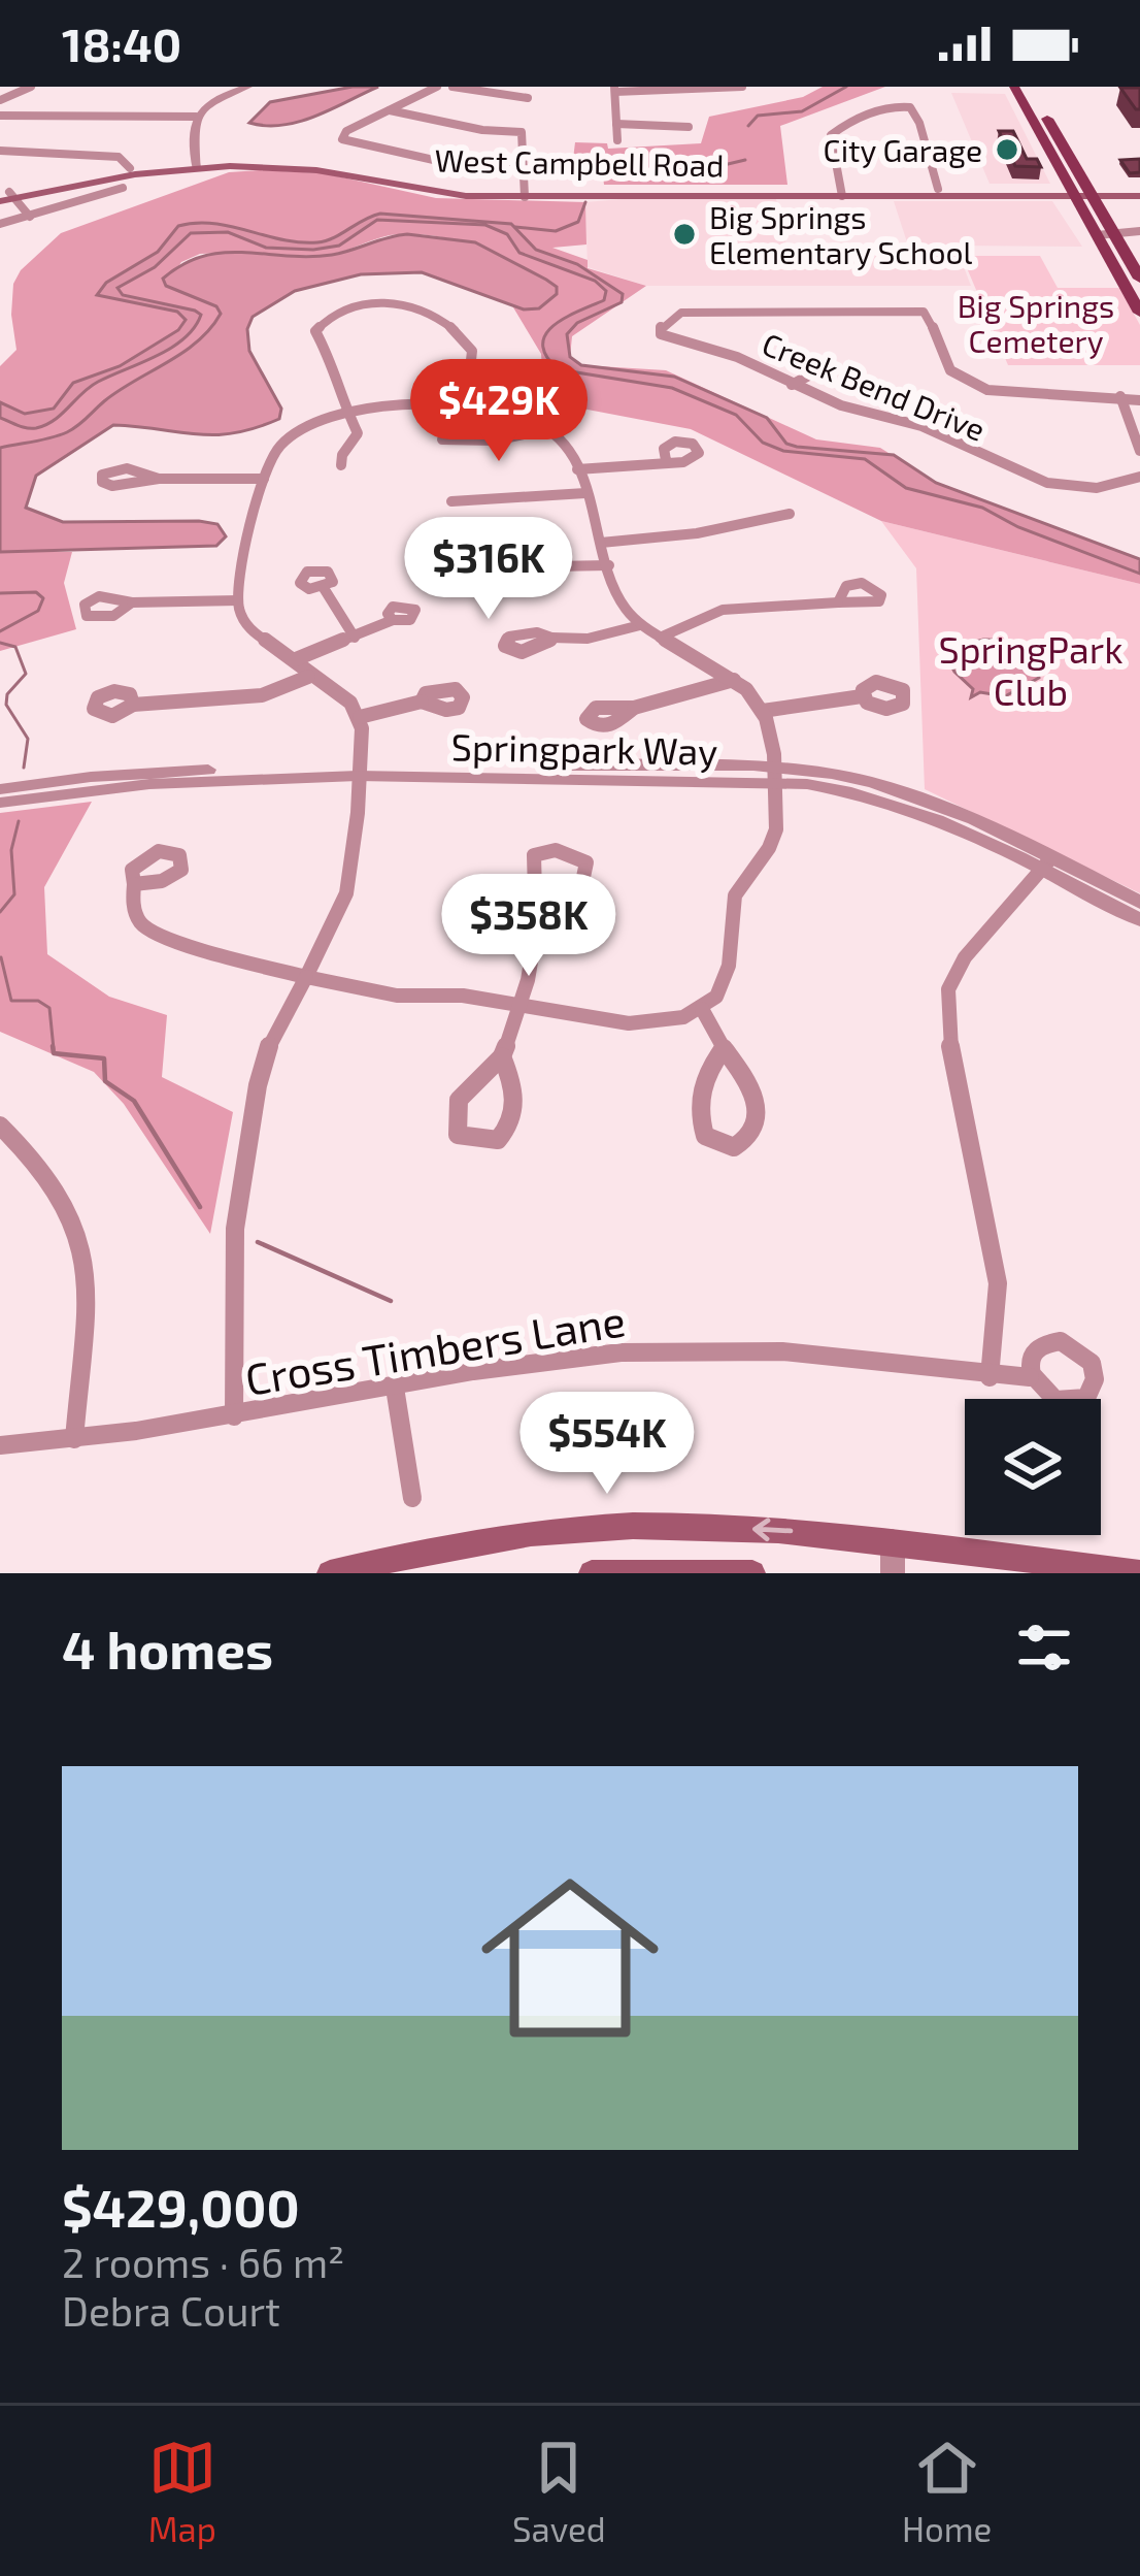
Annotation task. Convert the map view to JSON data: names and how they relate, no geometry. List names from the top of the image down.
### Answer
{
  "streets": {
    "main road": ["West Campbell Road"],
    "street": ["Creek Bend Drive", "Springpark Way", "Cross Timbers Lane"]
  },
  "parks": ["Big Springs Cemetery", "SpringPark Club"],
  "places": ["City Garage", "Big Springs Elementary School"],
  "page": {
    "status": "18:40",
    "price": [
      "$429K",
      "$316K",
      "$358K",
      "$554K"
    ],
    "heading": "4 homes",
    "list": [
      {
        "name": "$429,000",
        "note": "2 rooms · 66 m² · Debra Court"
      }
    ],
    "tabs": ["Map", "Saved", "Home"]
  }
}
